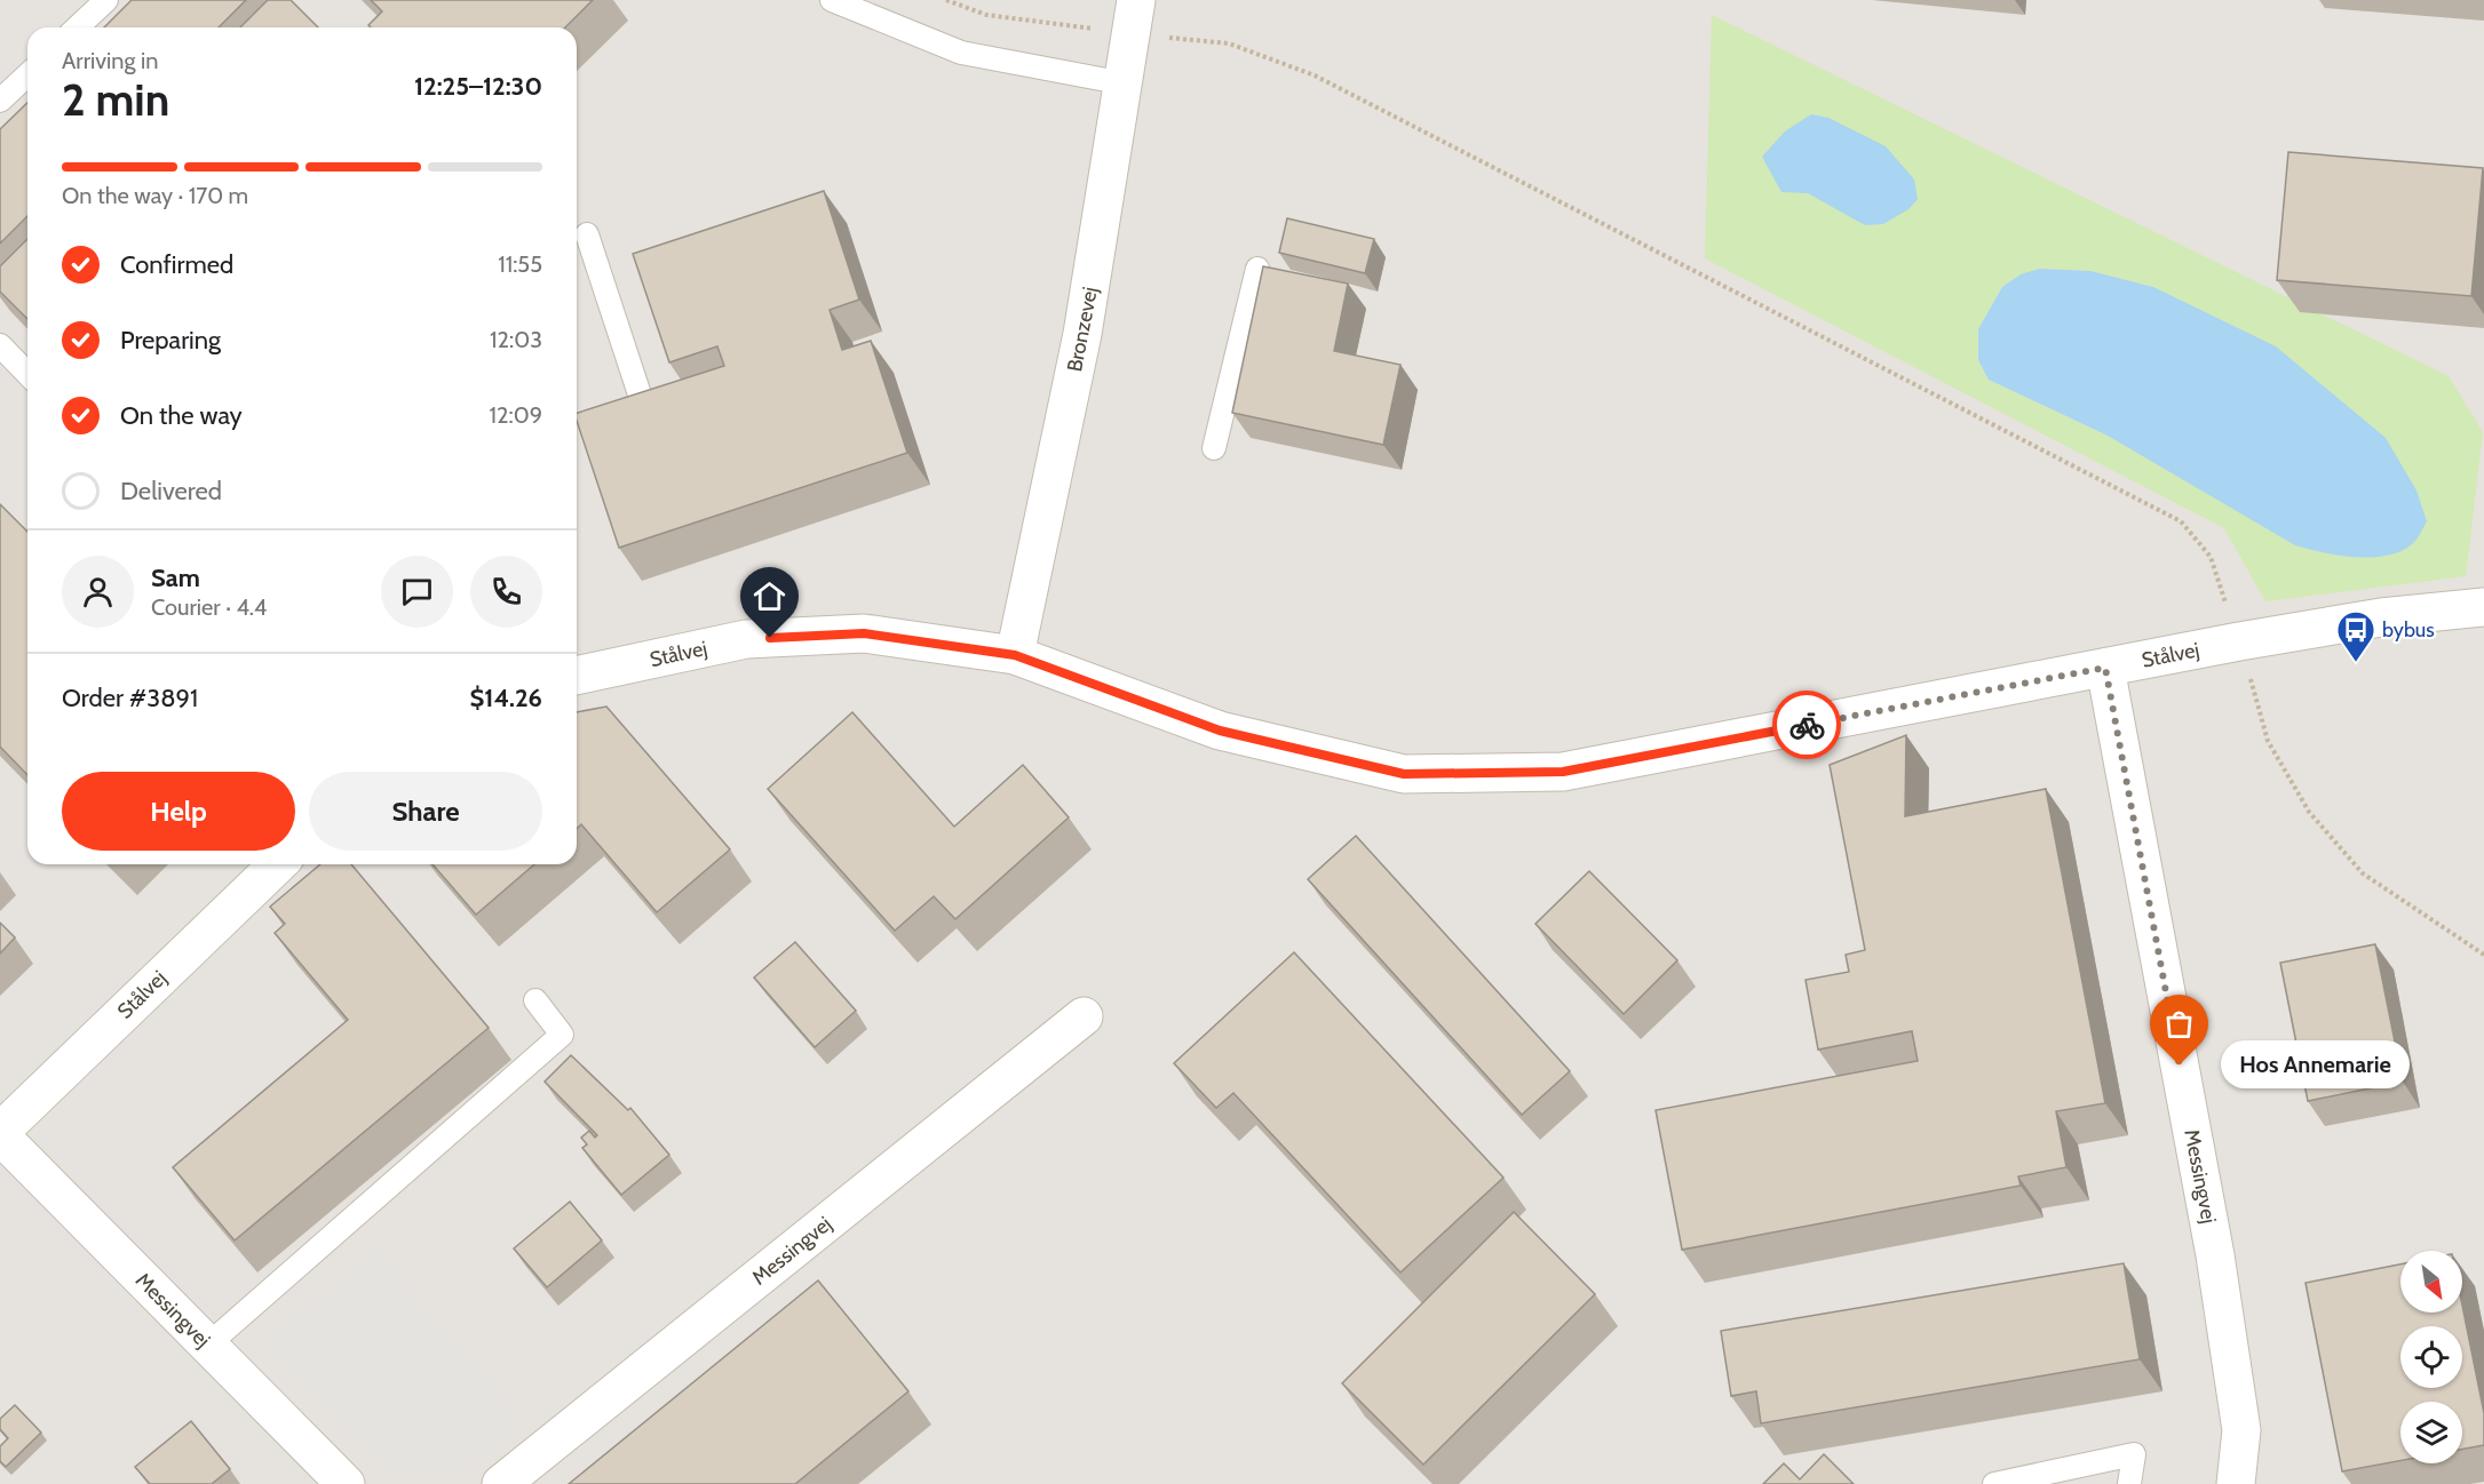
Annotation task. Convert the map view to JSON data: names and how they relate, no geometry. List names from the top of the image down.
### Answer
{
  "streets": {
    "street": ["Bronzevej", "Stålvej", "Messingvej"]
  },
  "crossings": [
    ["Bronzevej", "Stålvej"],
    ["Stålvej", "Messingvej"]
  ],
  "places": {
    "bus stop": ["bybus"],
    "other": ["Hos Annemarie"]
  },
  "north": "bottom right",
  "page": {
    "heading": ["2 min", "Arriving in", "12:25–12:30"],
    "panel": [
      "Sam",
      "Courier · 4.4",
      "Order #3891",
      "$14.26"
    ],
    "bar": "On the way · 170 m",
    "list": [
      ["Confirmed", "11:55"],
      ["Preparing", "12:03"],
      ["On the way", "12:09"],
      "Delivered"
    ],
    "buttons": ["Help", "Share"],
    "bubble": "Hos Annemarie"
  }
}
